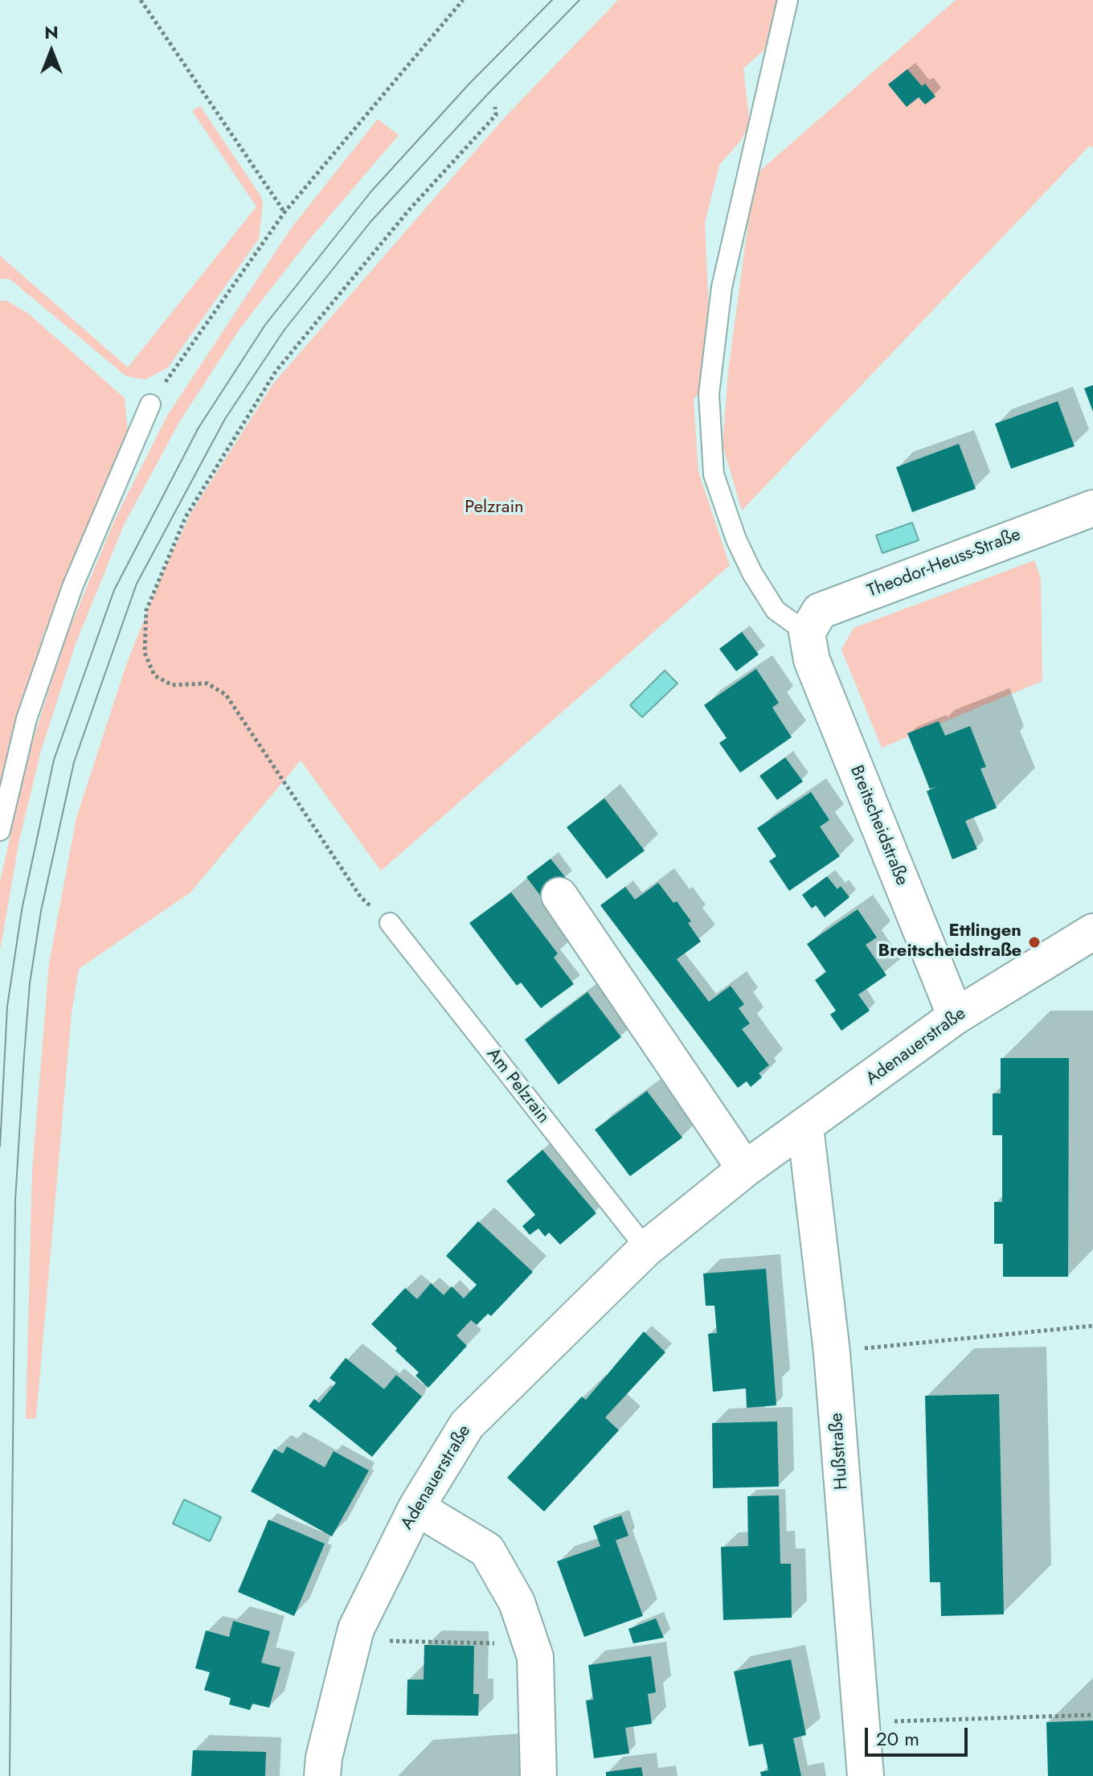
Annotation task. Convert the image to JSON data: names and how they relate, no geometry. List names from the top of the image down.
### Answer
{
  "streets": {
    "street": [
      "Theodor-Heuss-Straße",
      "Breitscheidstraße",
      "Adenauerstraße",
      "Hußstraße"
    ],
    "lane": ["Am Pelzrain"]
  },
  "crossings": [
    ["Theodor-Heuss-Straße", "Breitscheidstraße"],
    ["Breitscheidstraße", "Adenauerstraße"],
    ["Adenauerstraße", "Am Pelzrain"],
    ["Adenauerstraße", "Hußstraße"]
  ],
  "parks": ["Pelzrain"],
  "places": ["Ettlingen Breitscheidstraße"],
  "scale_bar": "20 m",
  "north": "top"
}
